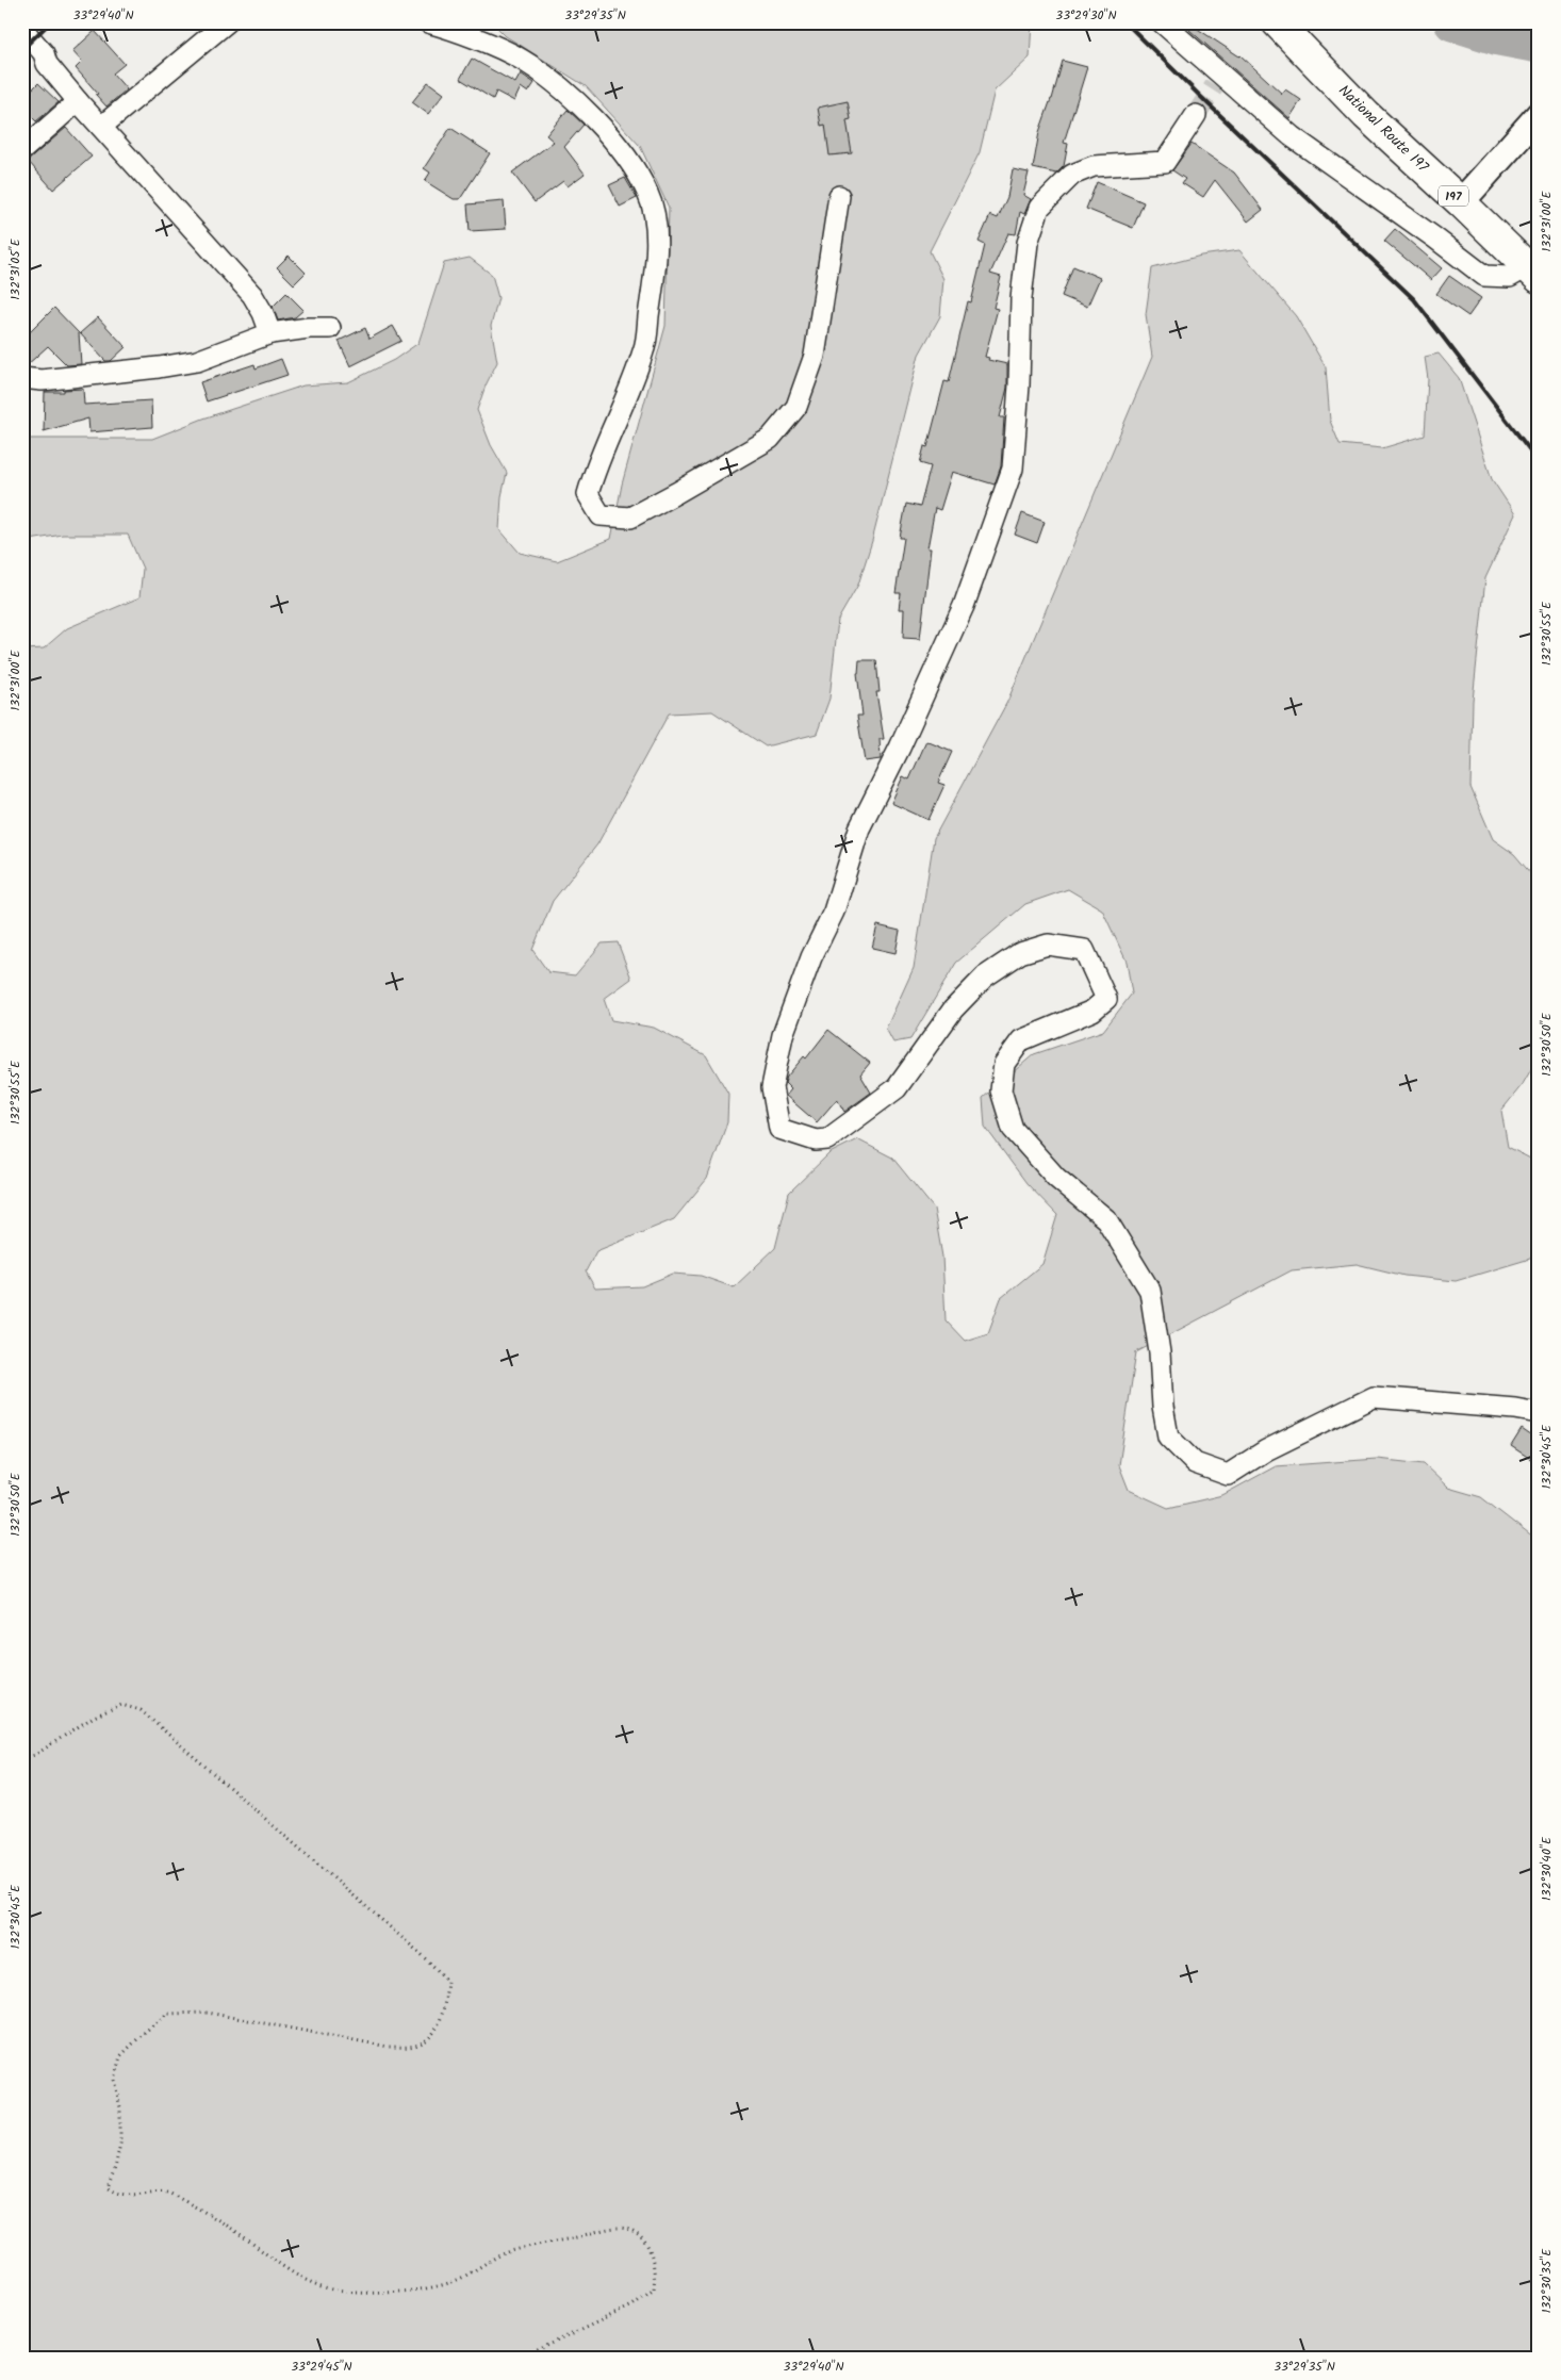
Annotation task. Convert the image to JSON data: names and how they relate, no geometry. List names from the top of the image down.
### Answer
{
  "streets": {
    "highway": ["National Route 197", "197"]
  },
  "coordinates": [
    "33°29'40\"N",
    "33°29'35\"N",
    "33°29'30\"N",
    "132°31'00\"E",
    "132°31'05\"E",
    "132°30'55\"E",
    "132°30'50\"E",
    "132°30'45\"E",
    "132°30'40\"E",
    "132°30'35\"E",
    "33°29'45\"N"
  ]
}
